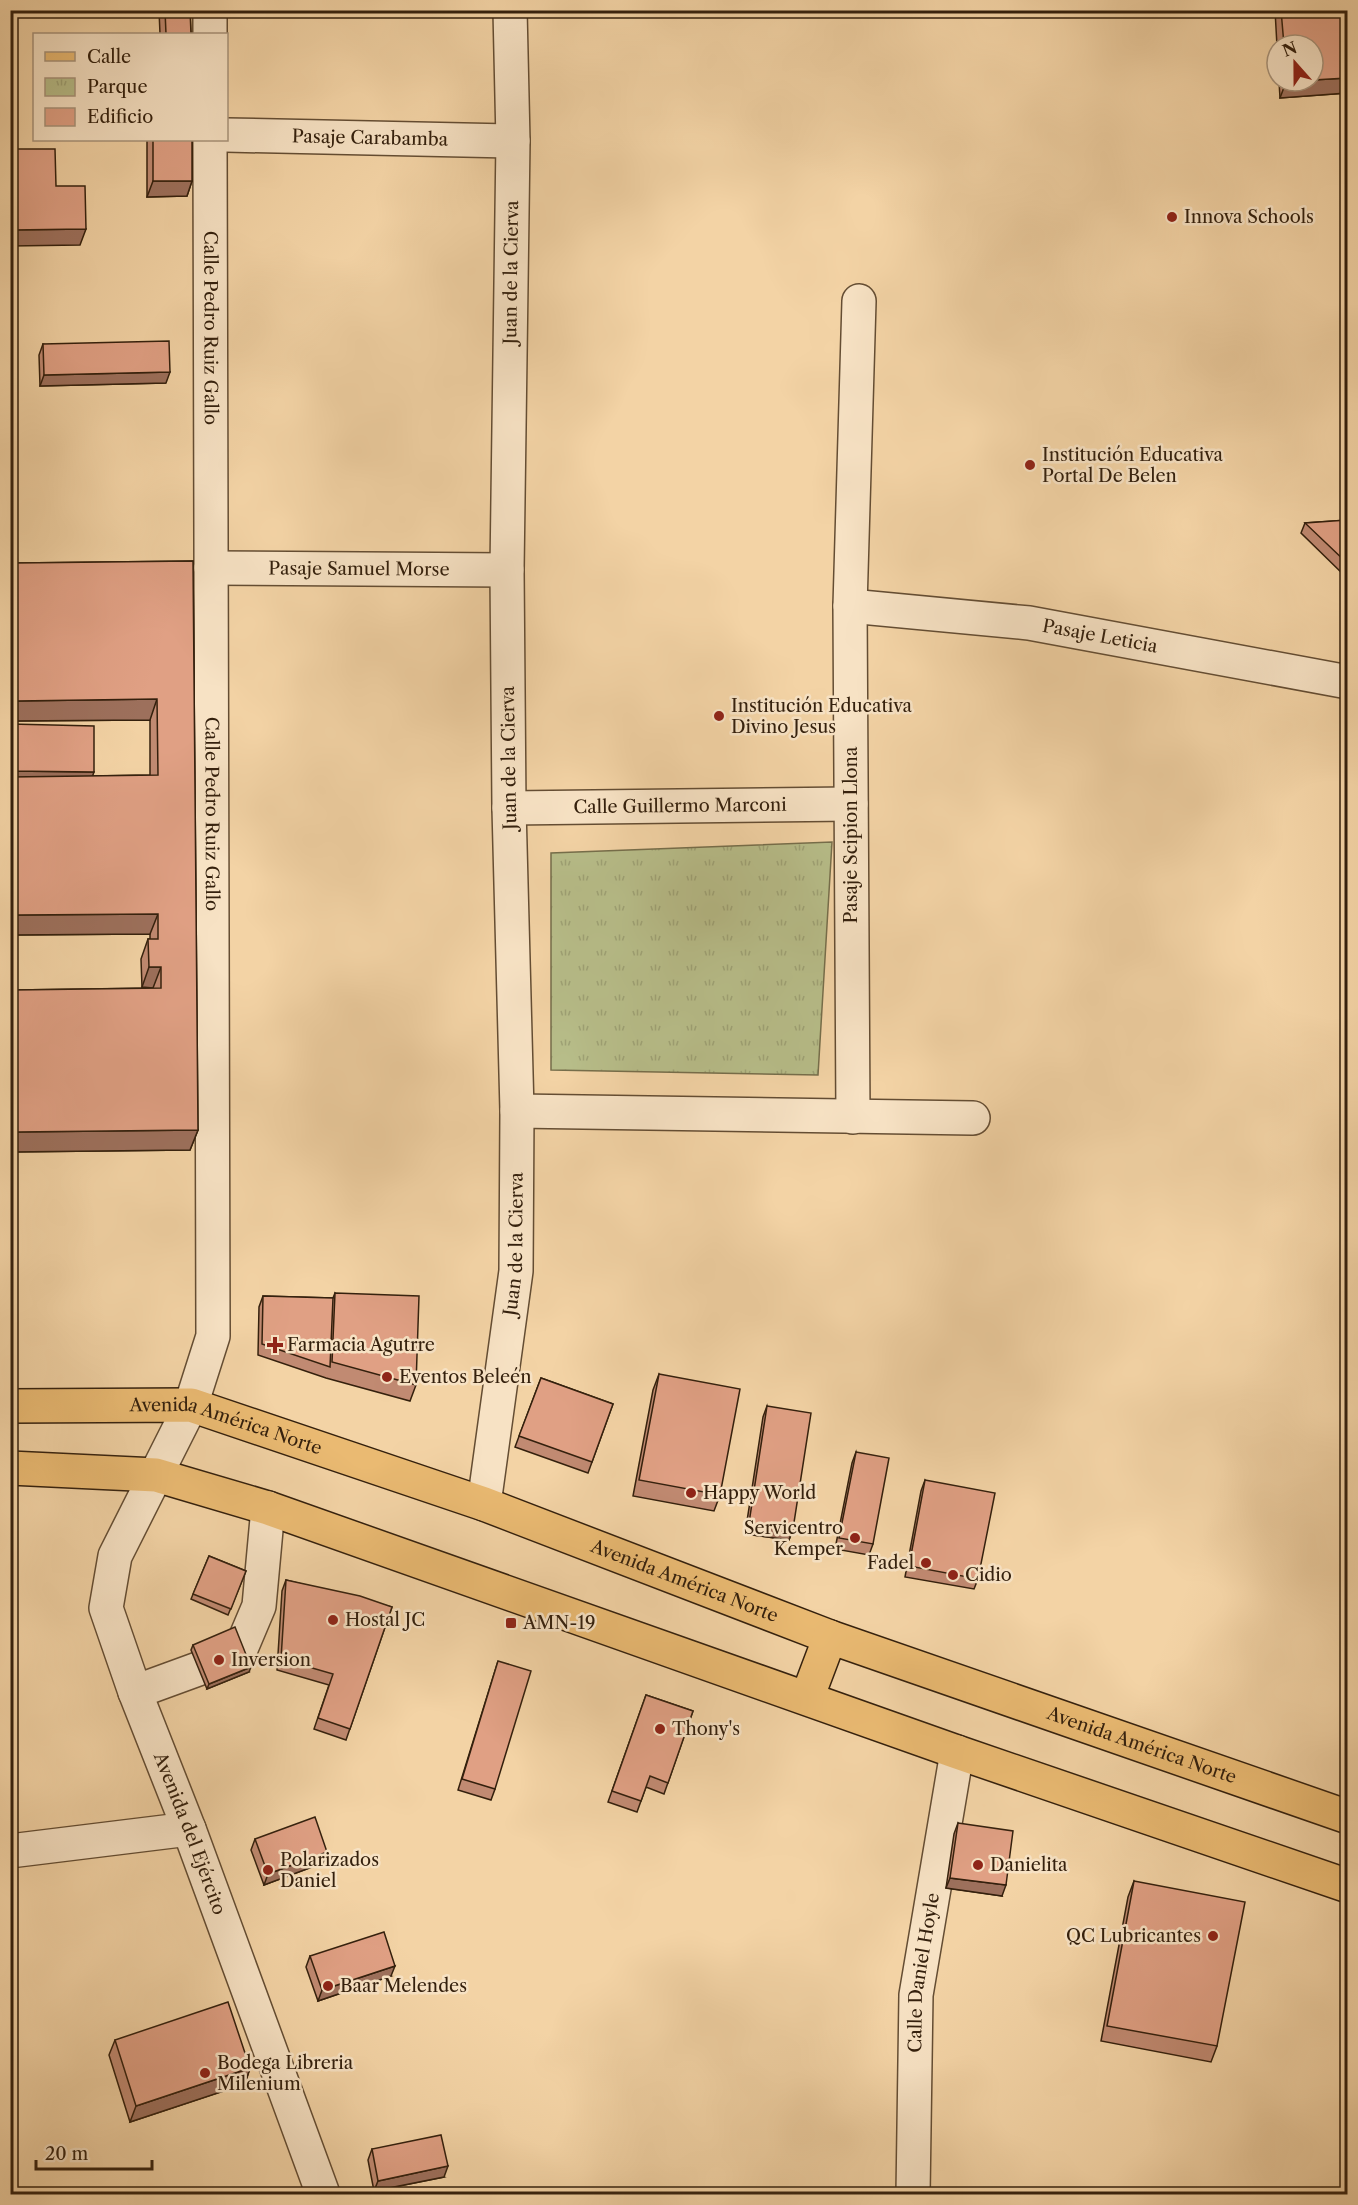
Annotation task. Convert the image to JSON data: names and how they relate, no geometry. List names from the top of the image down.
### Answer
{
  "streets": {
    "main road": ["Avenida América Norte"],
    "street": [
      "Pasaje Carabamba",
      "Juan de la Cierva",
      "Calle Pedro Ruiz Gallo",
      "Pasaje Samuel Morse",
      "Pasaje Leticia",
      "Calle Guillermo Marconi",
      "Pasaje Scipion Llona",
      "Avenida del Ejército",
      "Calle Daniel Hoyle"
    ]
  },
  "crossings": [
    ["Pasaje Carabamba", "Juan de la Cierva"],
    ["Juan de la Cierva", "Pasaje Samuel Morse"],
    ["Juan de la Cierva", "Calle Guillermo Marconi"],
    ["Juan de la Cierva", "Avenida América Norte"],
    ["Calle Pedro Ruiz Gallo", "Pasaje Samuel Morse"],
    ["Calle Pedro Ruiz Gallo", "Avenida América Norte"],
    ["Calle Pedro Ruiz Gallo", "Avenida del Ejército"],
    ["Pasaje Leticia", "Pasaje Scipion Llona"],
    ["Calle Guillermo Marconi", "Pasaje Scipion Llona"]
  ],
  "places": {
    "other": [
      "Innova Schools",
      "Institución Educativa Portal De Belen",
      "Institución Educativa Divino Jesus",
      "Eventos Beleén",
      "Happy World",
      "Servicentro Kemper",
      "Fadel",
      "Cidio",
      "Hostal JC",
      "Inversion",
      "Thony's",
      "Danielita",
      "Polarizados Daniel",
      "QC Lubricantes",
      "Baar Melendes",
      "Bodega Libreria Milenium"
    ],
    "health": ["Farmacia Agutrre"],
    "transit": ["AMN-19"]
  },
  "legend": ["Calle", "Parque", "Edificio"],
  "scale_bar": "20 m",
  "north": "top"
}
